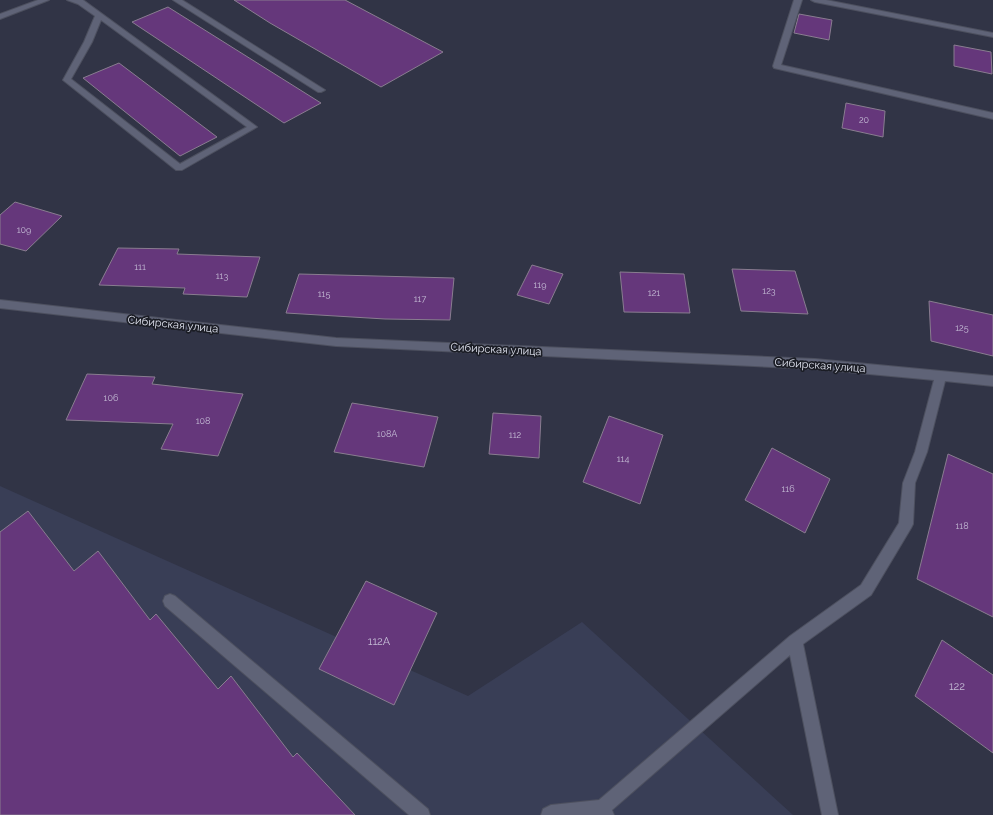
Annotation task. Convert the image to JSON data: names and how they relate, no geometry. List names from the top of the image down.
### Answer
{
  "streets": {
    "street": ["Сибирская улица"]
  },
  "house_numbers": [
    "20",
    "109",
    "111",
    "113",
    "119",
    "123",
    "121",
    "115",
    "117",
    "125",
    "106",
    "108",
    "108А",
    "112",
    "114",
    "116",
    "118",
    "112А",
    "122"
  ]
}
